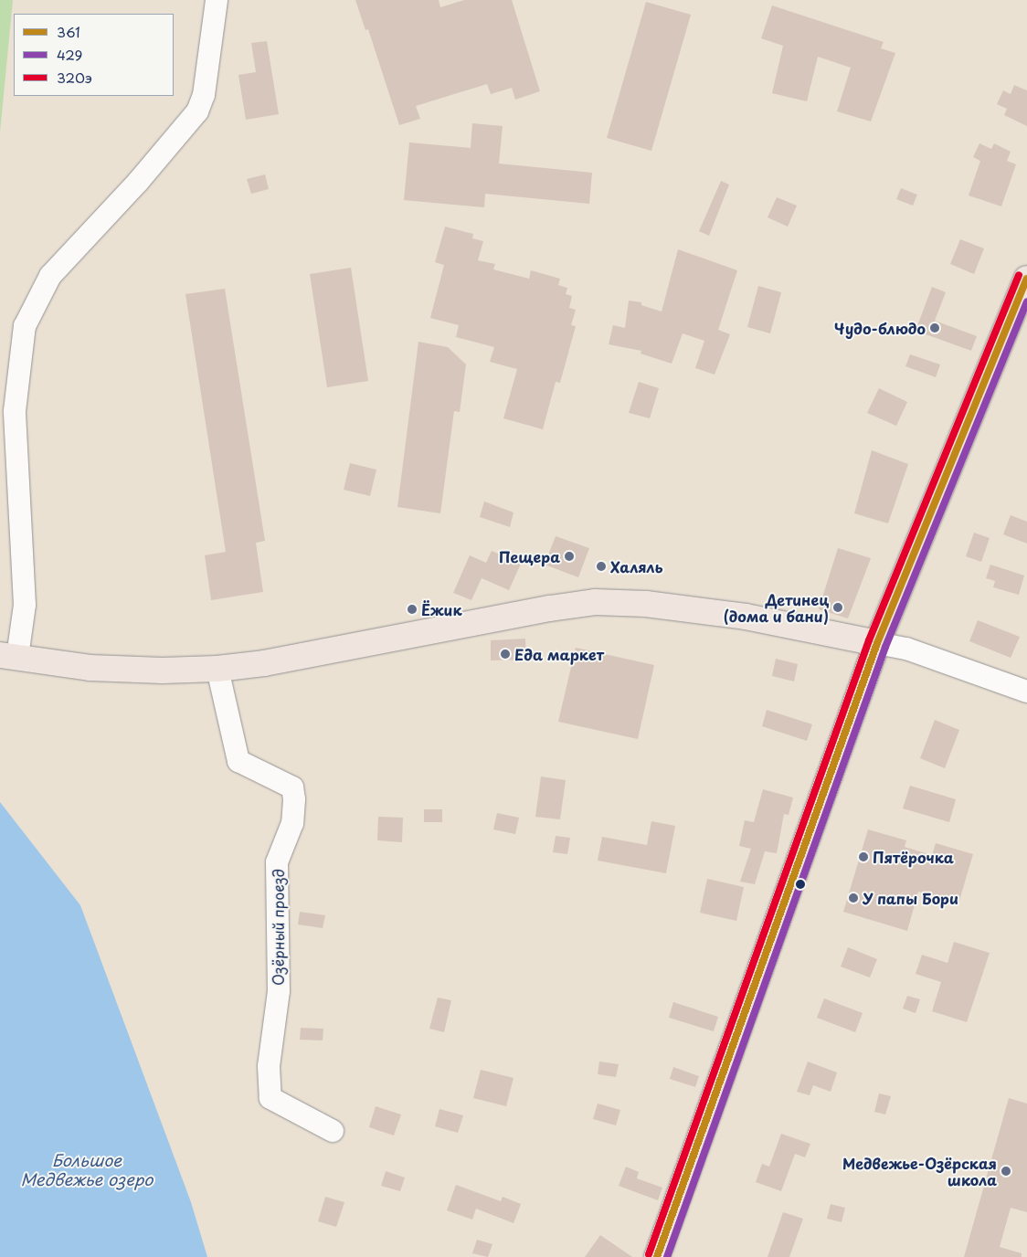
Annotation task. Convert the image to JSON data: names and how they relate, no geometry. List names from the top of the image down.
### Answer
{
  "streets": {
    "street": ["Озёрный проезд"]
  },
  "water": ["Большое Медвежье озеро"],
  "places": [
    "Чудо-блюдо",
    "Пещера",
    "Халяль",
    "Детинец (дома и бани)",
    "Ёжик",
    "Еда маркет",
    "Пятёрочка",
    "У папы Бори",
    "Медвежье-Озёрская школа"
  ],
  "lines": ["transit line 320э", "transit line 361", "transit line 429"],
  "legend": ["361", "429", "320э"]
}
